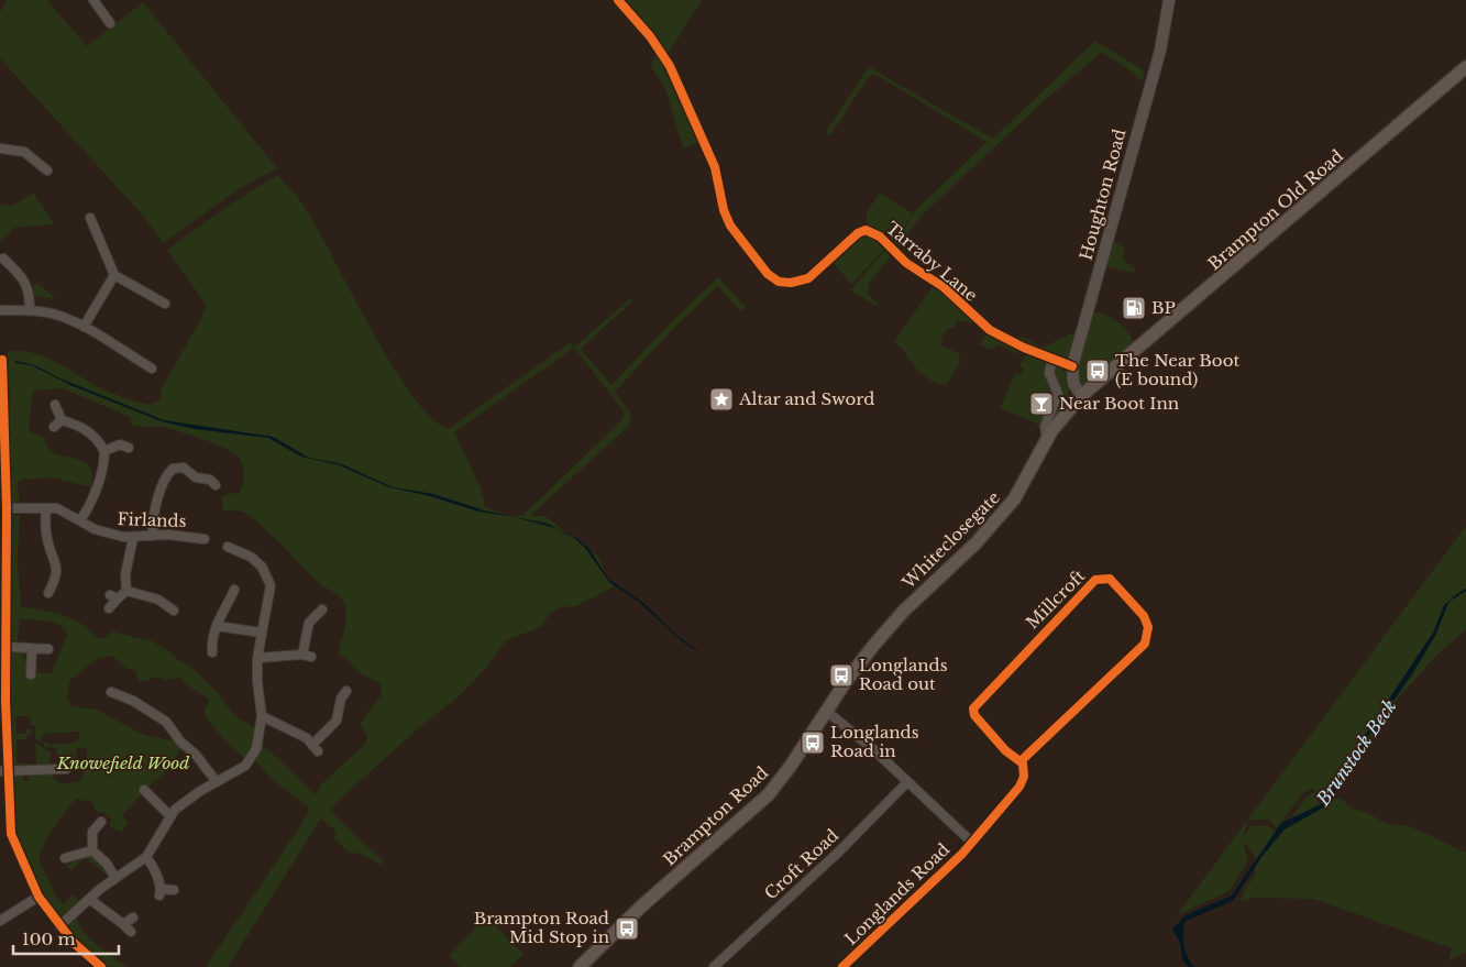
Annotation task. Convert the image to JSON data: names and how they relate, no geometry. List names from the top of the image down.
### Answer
{
  "streets": {
    "main road": ["Brampton Old Road", "Whiteclosegate", "Brampton Road"],
    "street": [
      "Houghton Road",
      "Tarraby Lane",
      "Firlands",
      "Millcroft",
      "Croft Road",
      "Longlands Road"
    ]
  },
  "crossings": [
    ["Houghton Road", "Tarraby Lane"],
    ["Houghton Road", "Whiteclosegate"],
    ["Brampton Old Road", "Whiteclosegate"],
    ["Whiteclosegate", "Brampton Road"],
    ["Brampton Road", "Longlands Road"],
    ["Croft Road", "Longlands Road"]
  ],
  "water": ["Brunstock Beck"],
  "parks": ["Knowefield Wood"],
  "places": {
    "fuel station": ["BP"],
    "bus stop": [
      "The Near Boot (E bound)",
      "Longlands Road out",
      "Longlands Road in",
      "Brampton Road Mid Stop in"
    ],
    "place": ["Altar and Sword"],
    "bar": ["Near Boot Inn"]
  },
  "scale_bar": "100 m"
}
